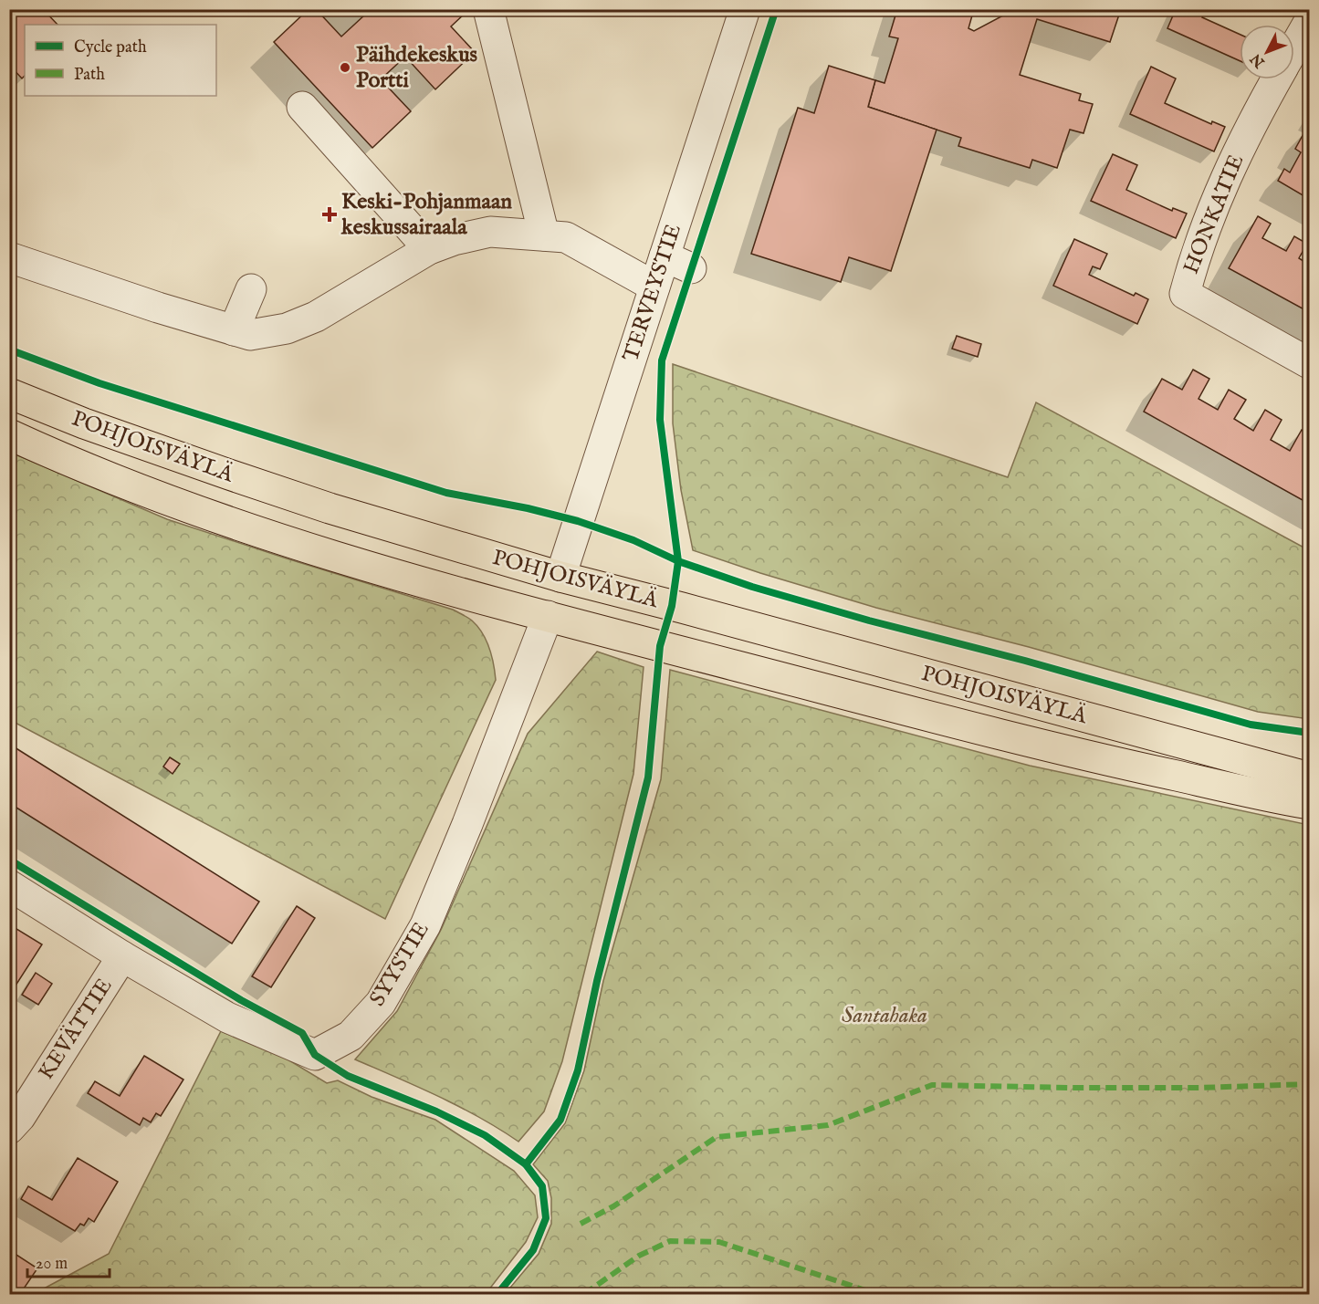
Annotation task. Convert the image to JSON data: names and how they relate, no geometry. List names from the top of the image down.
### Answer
{
  "streets": {
    "main road": ["POHJOISVÄYLÄ"],
    "street": [
      "HONKATIE",
      "TERVEYSTIE",
      "SYYSTIE",
      "KEVÄTTIE"
    ]
  },
  "crossings": [
    ["TERVEYSTIE", "POHJOISVÄYLÄ"],
    ["POHJOISVÄYLÄ", "SYYSTIE"],
    ["SYYSTIE", "KEVÄTTIE"]
  ],
  "parks": ["Santahaka"],
  "places": {
    "other": ["Päihdekeskus Portti"],
    "health": ["Keski-Pohjanmaan keskussairaala"]
  },
  "legend": ["Cycle path", "Path"],
  "scale_bar": "20 m",
  "north": "bottom left"
}
